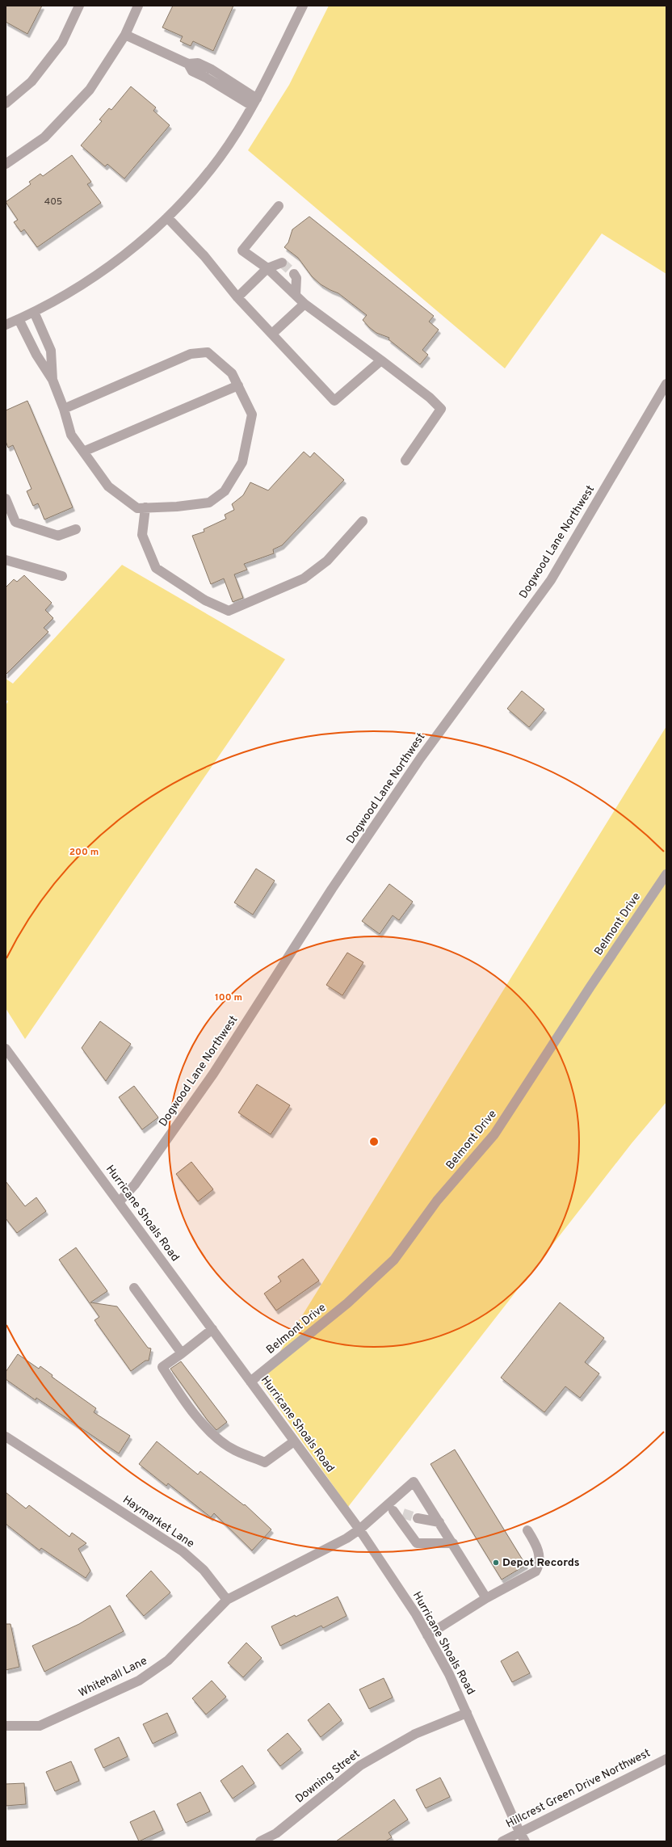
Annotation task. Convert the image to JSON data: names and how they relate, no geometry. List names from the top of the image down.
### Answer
{
  "streets": {
    "street": [
      "Dogwood Lane Northwest",
      "Belmont Drive",
      "Hurricane Shoals Road",
      "Haymarket Lane",
      "Whitehall Lane",
      "Downing Street",
      "Hillcrest Green Drive Northwest"
    ]
  },
  "crossings": [
    ["Dogwood Lane Northwest", "Hurricane Shoals Road"],
    ["Belmont Drive", "Hurricane Shoals Road"],
    ["Hurricane Shoals Road", "Downing Street"],
    ["Hurricane Shoals Road", "Hillcrest Green Drive Northwest"],
    ["Haymarket Lane", "Whitehall Lane"]
  ],
  "places": ["Depot Records"],
  "house_numbers": ["405"],
  "rings": ["200 m", "100 m"]
}
